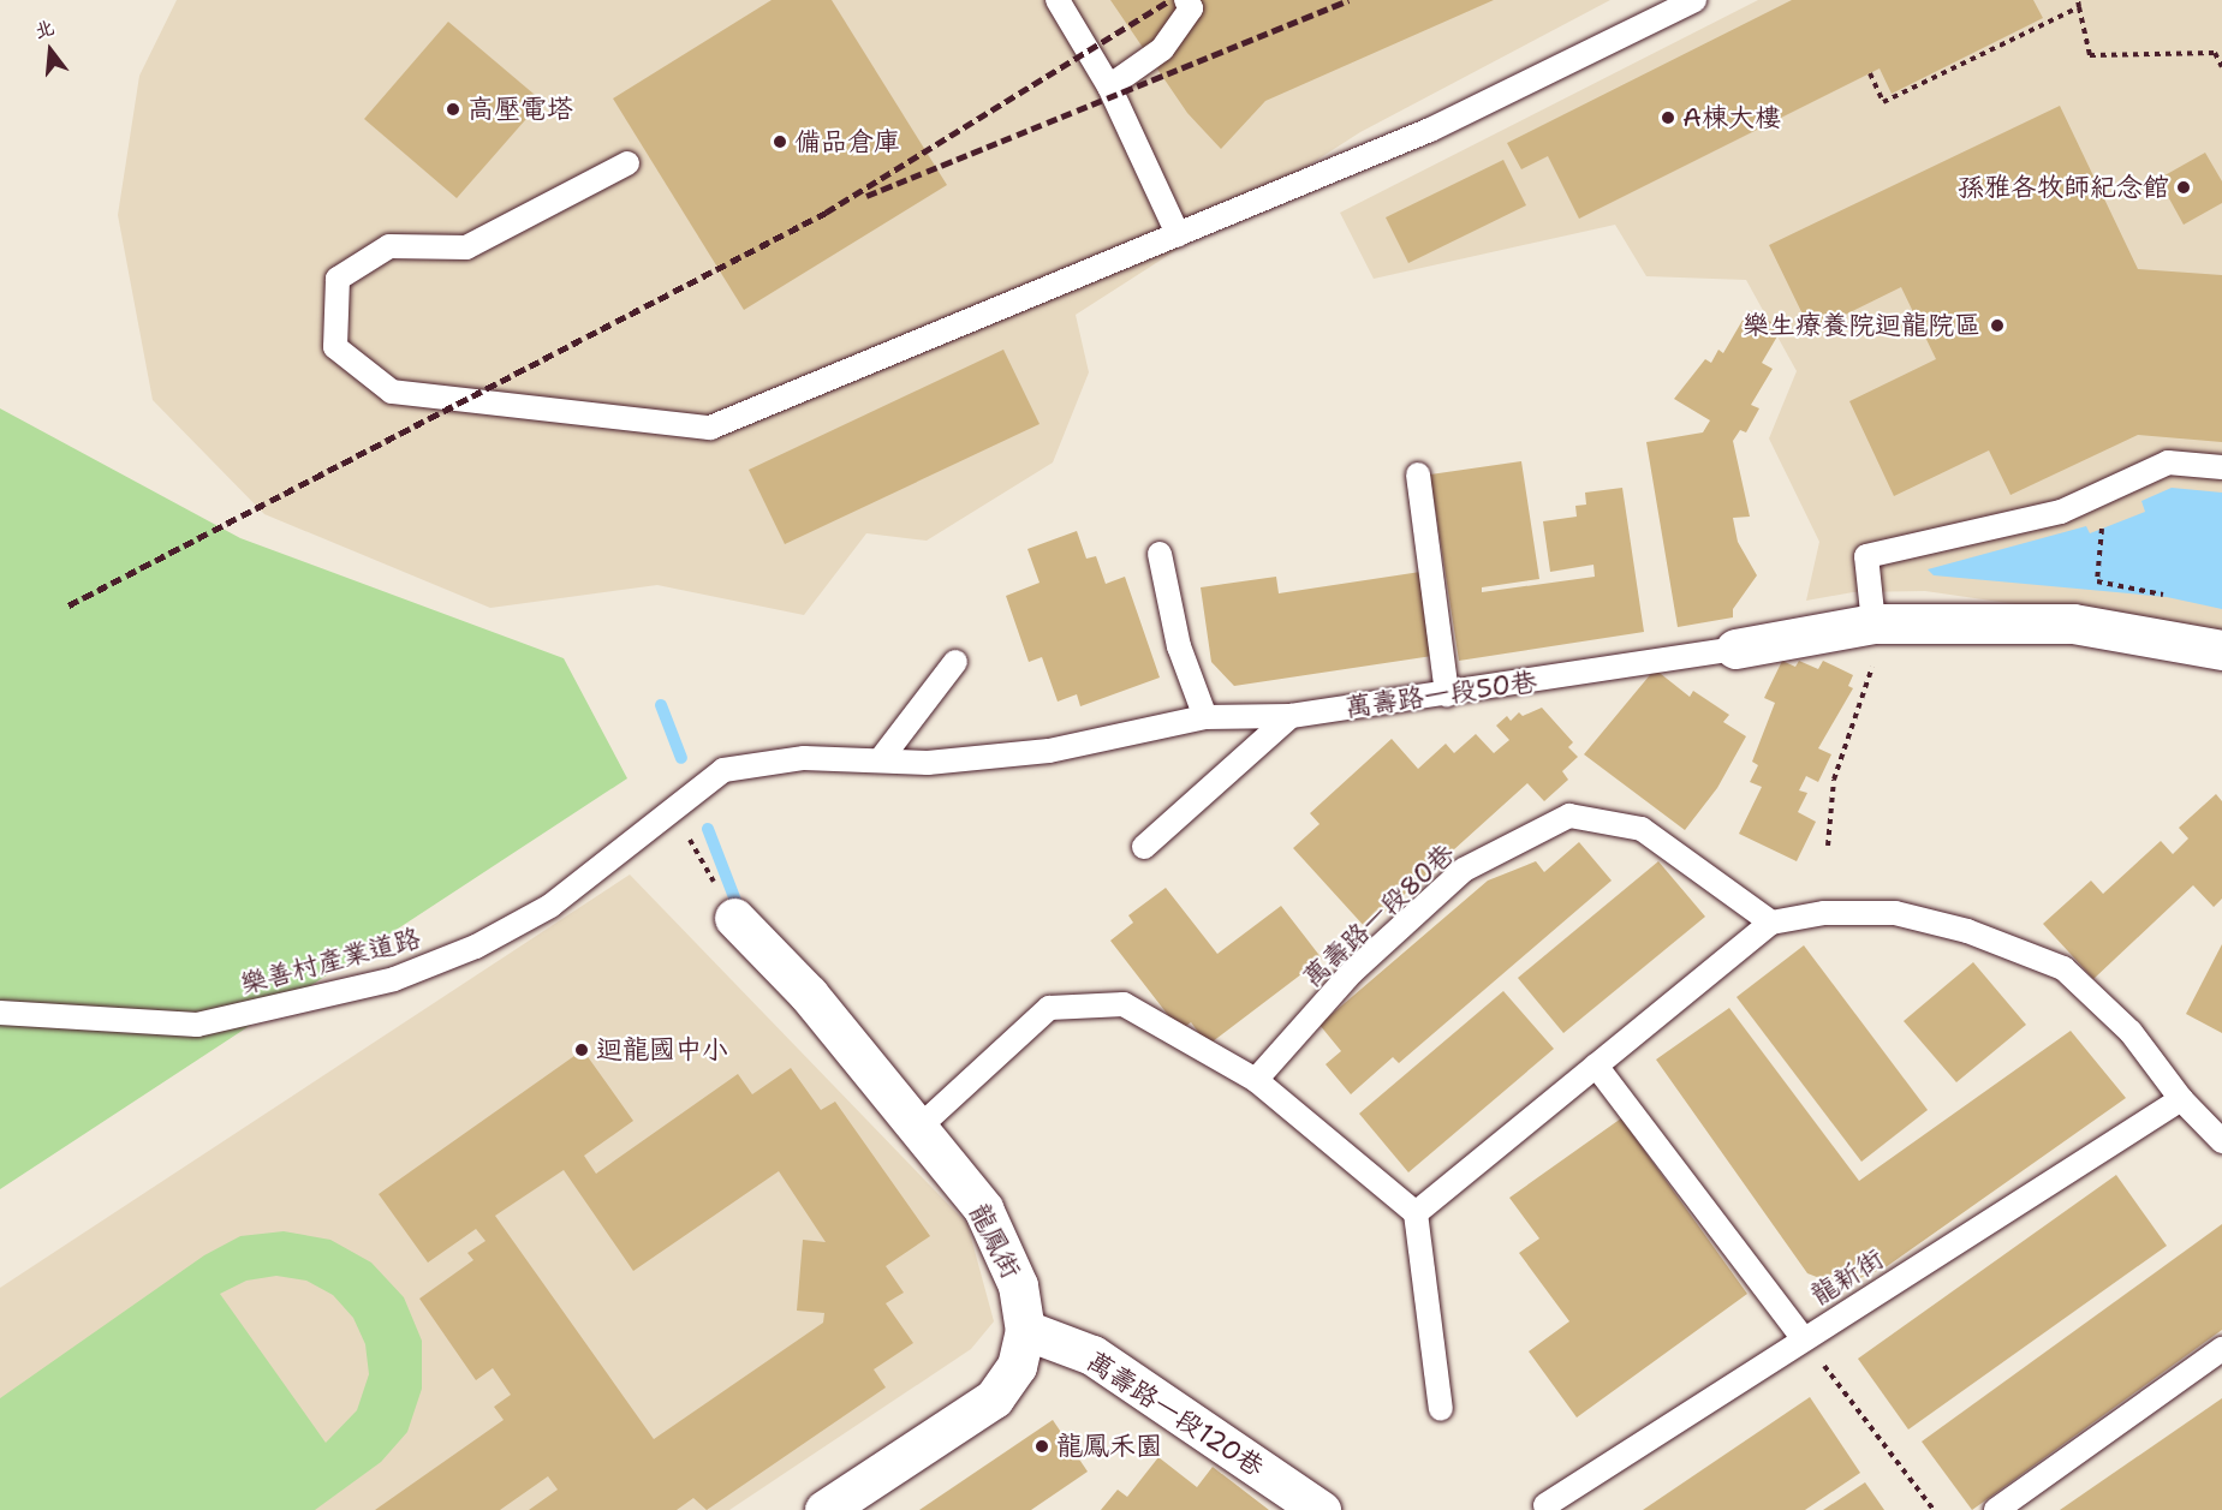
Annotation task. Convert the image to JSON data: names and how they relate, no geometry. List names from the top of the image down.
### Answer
{
  "streets": {
    "street": ["萬壽路一段50巷", "龍鳳街", "萬壽路一段120巷"],
    "lane": ["萬壽路一段80巷", "樂善村產業道路", "龍新街"]
  },
  "crossings": [
    ["萬壽路一段50巷", "樂善村產業道路"],
    ["龍鳳街", "萬壽路一段120巷"]
  ],
  "places": [
    "高壓電塔",
    "A棟大樓",
    "備品倉庫",
    "孫雅各牧師紀念館",
    "樂生療養院迴龍院區",
    "迴龍國中小",
    "龍鳳禾園"
  ],
  "north": "top"
}
